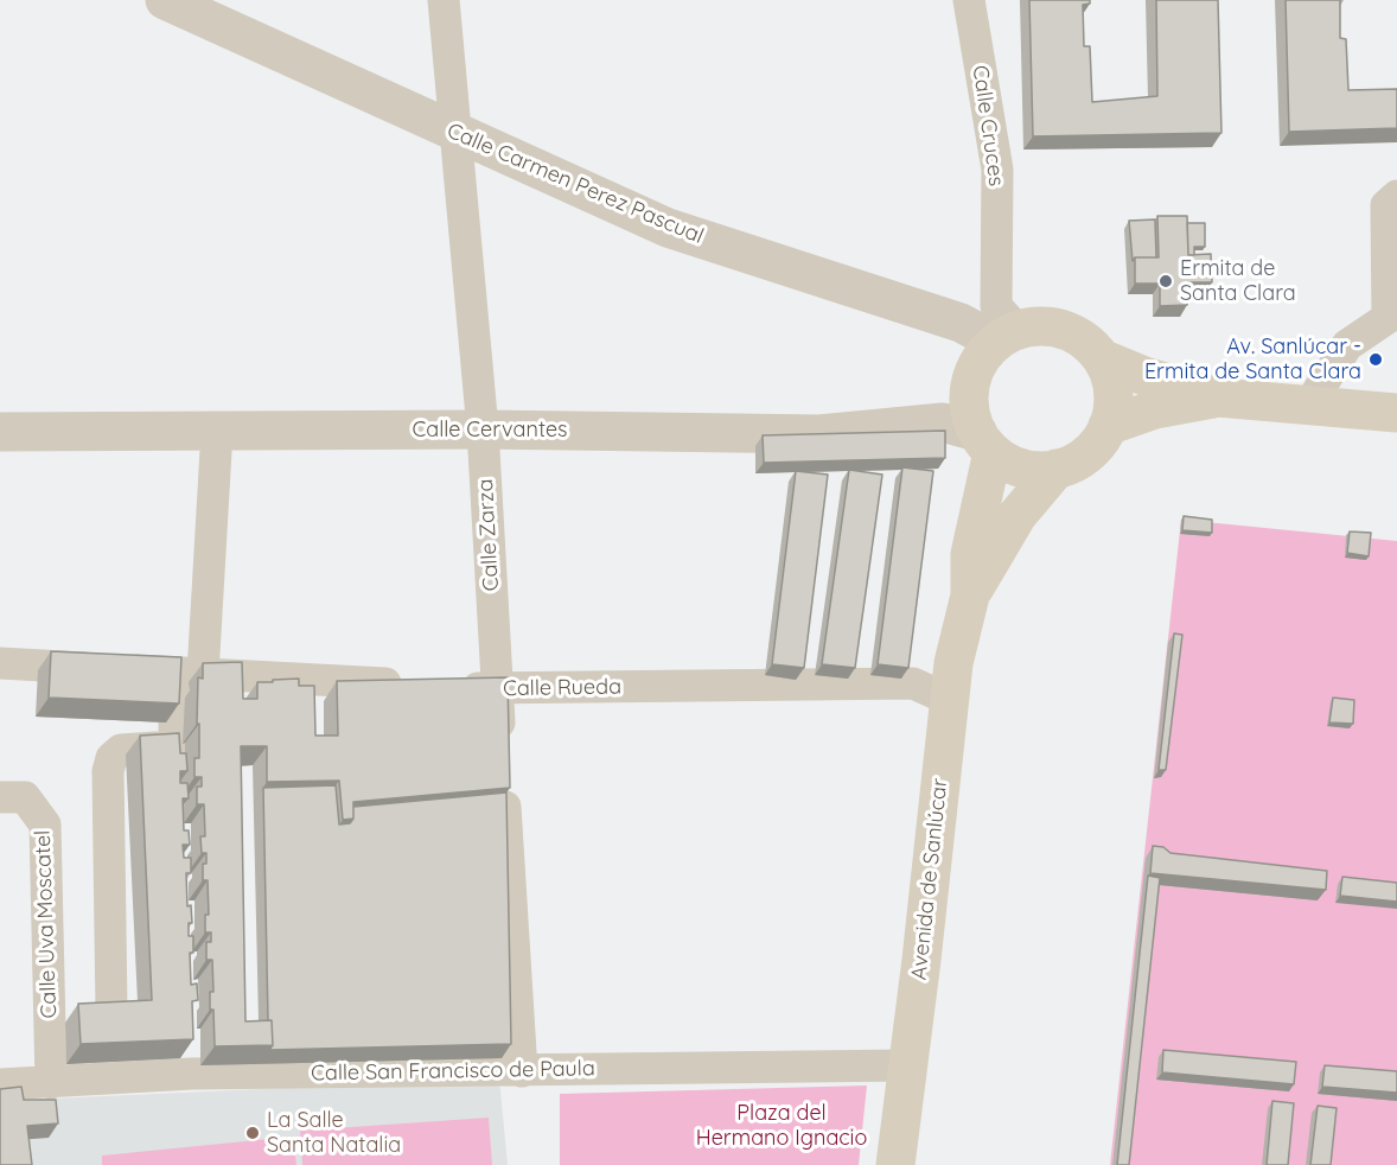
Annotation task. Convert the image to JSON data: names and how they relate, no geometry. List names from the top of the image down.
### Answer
{
  "streets": {
    "main road": ["Avenida de Sanlúcar"],
    "street": [
      "Calle Cruces",
      "Calle Carmen Perez Pascual",
      "Calle Cervantes",
      "Calle Zarza",
      "Calle Rueda",
      "Calle Uva Moscatel",
      "Calle San Francisco de Paula"
    ]
  },
  "crossings": [
    ["Calle Cruces", "Calle Carmen Perez Pascual"],
    ["Calle Cruces", "Calle Cervantes"],
    ["Calle Carmen Perez Pascual", "Calle Cervantes"],
    ["Calle Carmen Perez Pascual", "Calle Zarza"],
    ["Calle Cervantes", "Calle Zarza"],
    ["Calle Zarza", "Calle Rueda"],
    ["Calle Zarza", "Calle San Francisco de Paula"],
    ["Calle Rueda", "Avenida de Sanlúcar"],
    ["Avenida de Sanlúcar", "Calle San Francisco de Paula"],
    ["Calle Uva Moscatel", "Calle San Francisco de Paula"]
  ],
  "parks": ["Plaza del Hermano Ignacio"],
  "places": ["Ermita de Santa Clara", "Av. Sanlúcar - Ermita de Santa Clara", "La Salle Santa Natalia"]
}
